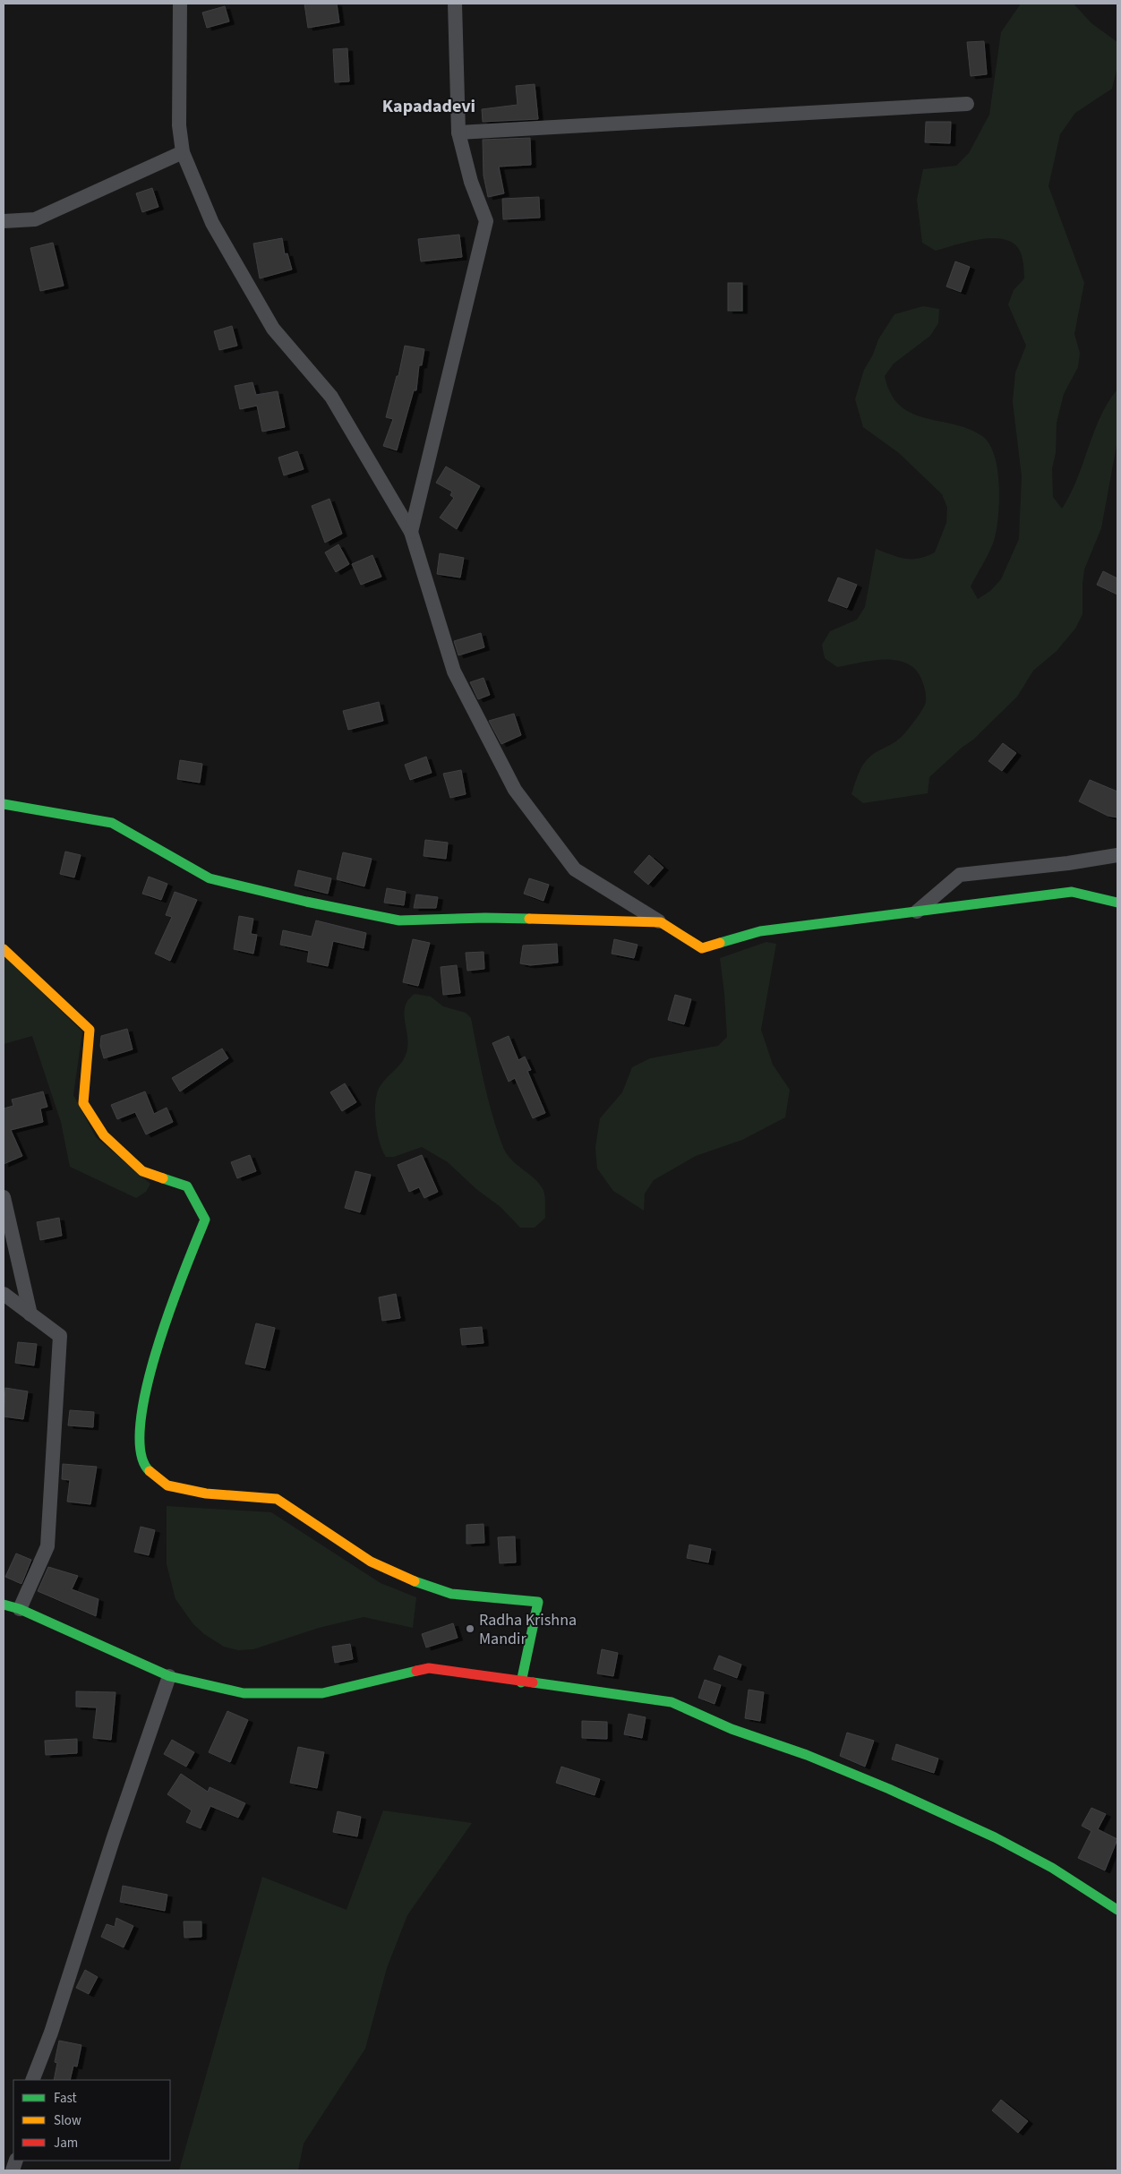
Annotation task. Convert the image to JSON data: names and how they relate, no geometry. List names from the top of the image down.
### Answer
{
  "districts": ["Kapadadevi"],
  "places": ["Radha Krishna Mandir"],
  "legend": ["Fast", "Slow", "Jam"]
}
